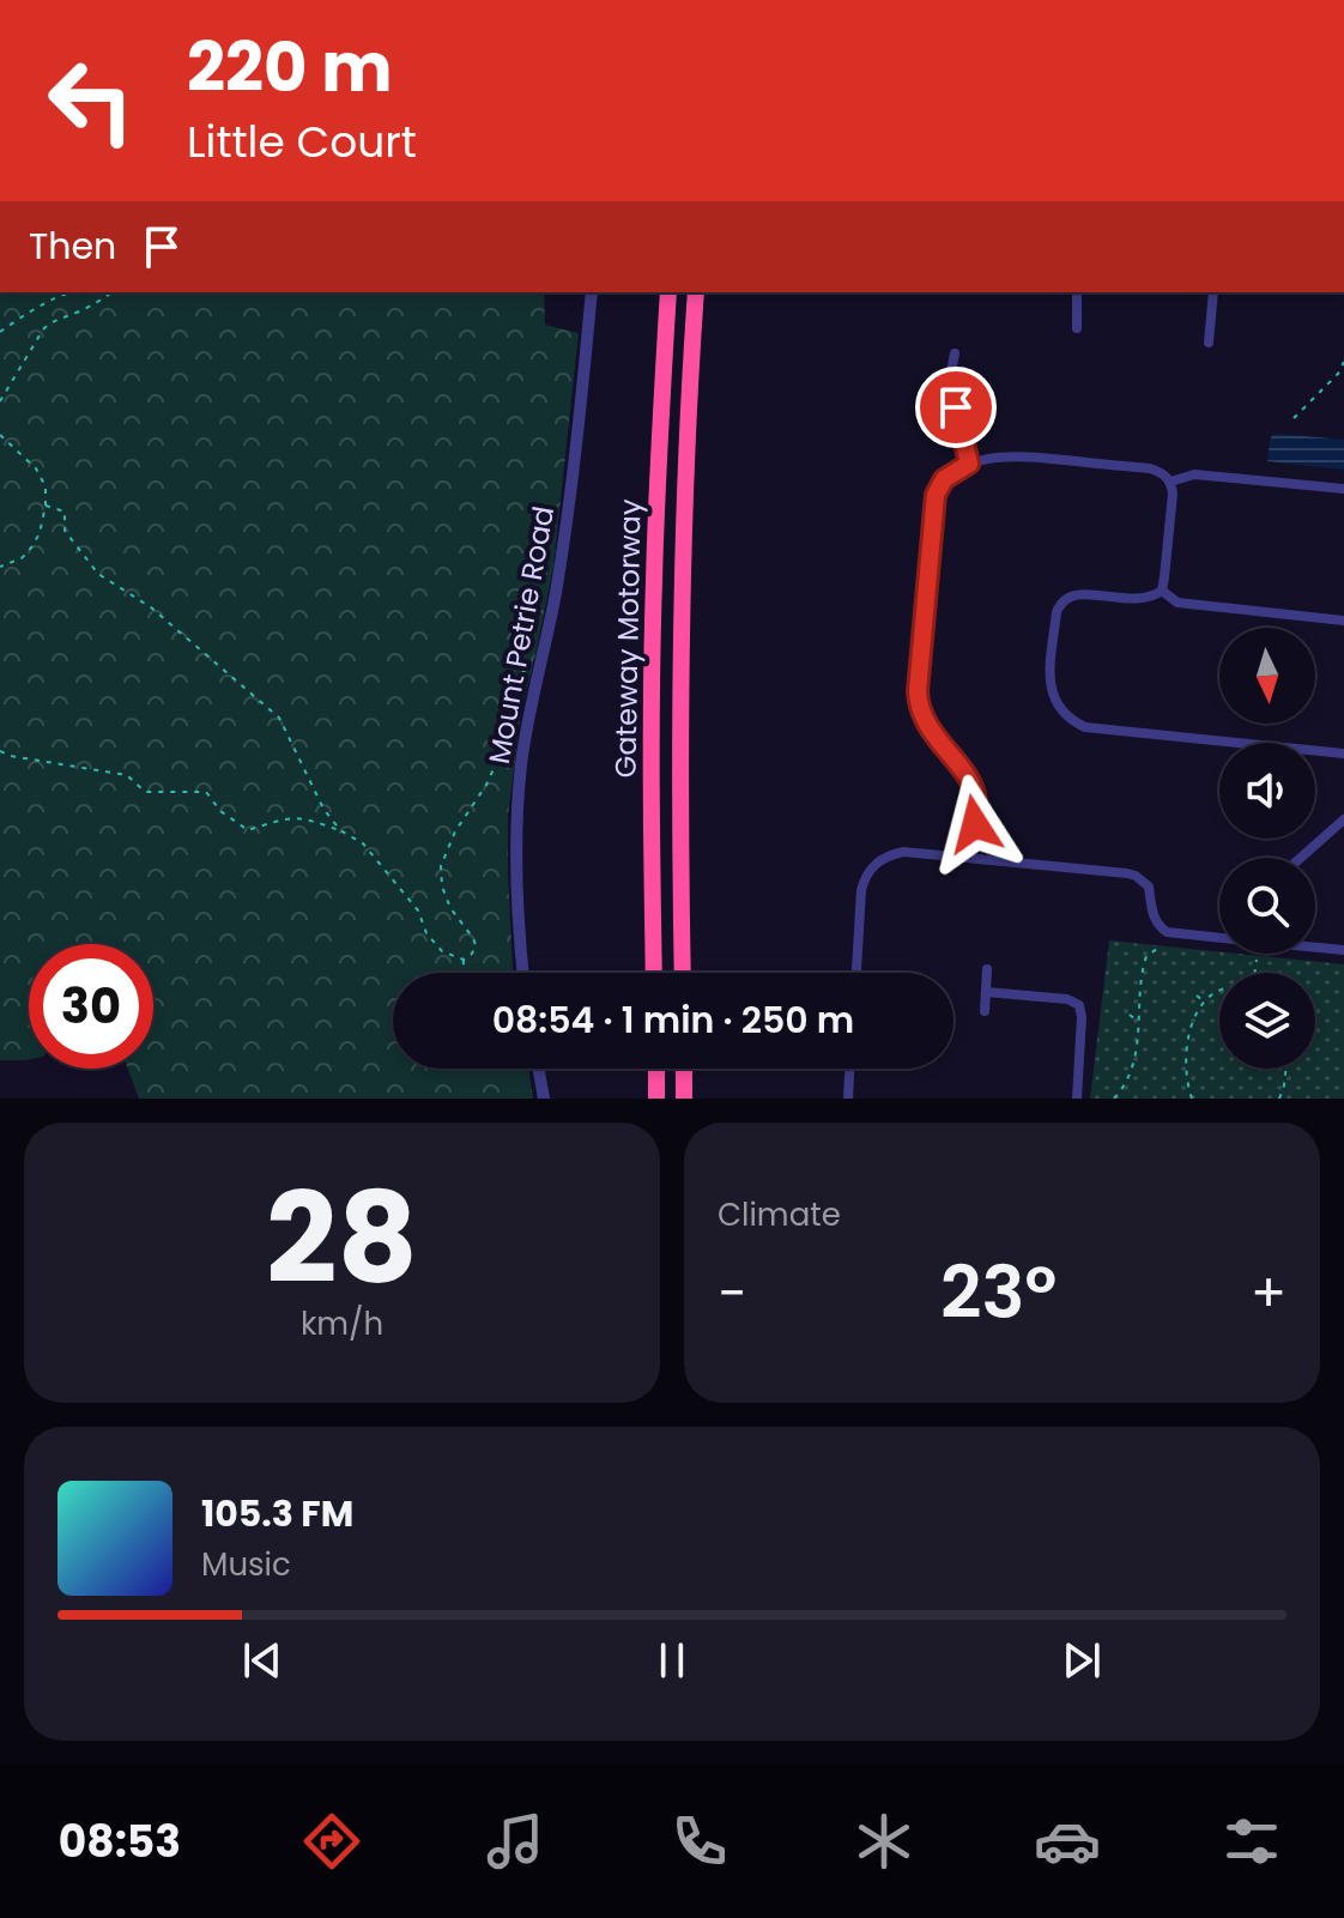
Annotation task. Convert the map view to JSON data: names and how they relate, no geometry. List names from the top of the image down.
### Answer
{
  "streets": {
    "highway": ["Gateway Motorway"],
    "street": ["Mount Petrie Road"]
  },
  "north": "bottom",
  "page": {
    "turn": ["220 m", "Little Court"],
    "then": "Then",
    "limit": "30",
    "trip": "08:54 · 1 min · 250 m",
    "tile": [
      ["28", "km/h"],
      "Climate"
    ],
    "heat": ["−", "23°", "+"],
    "song": ["105.3 FM", "Music"],
    "tabs": "08:53"
  }
}
